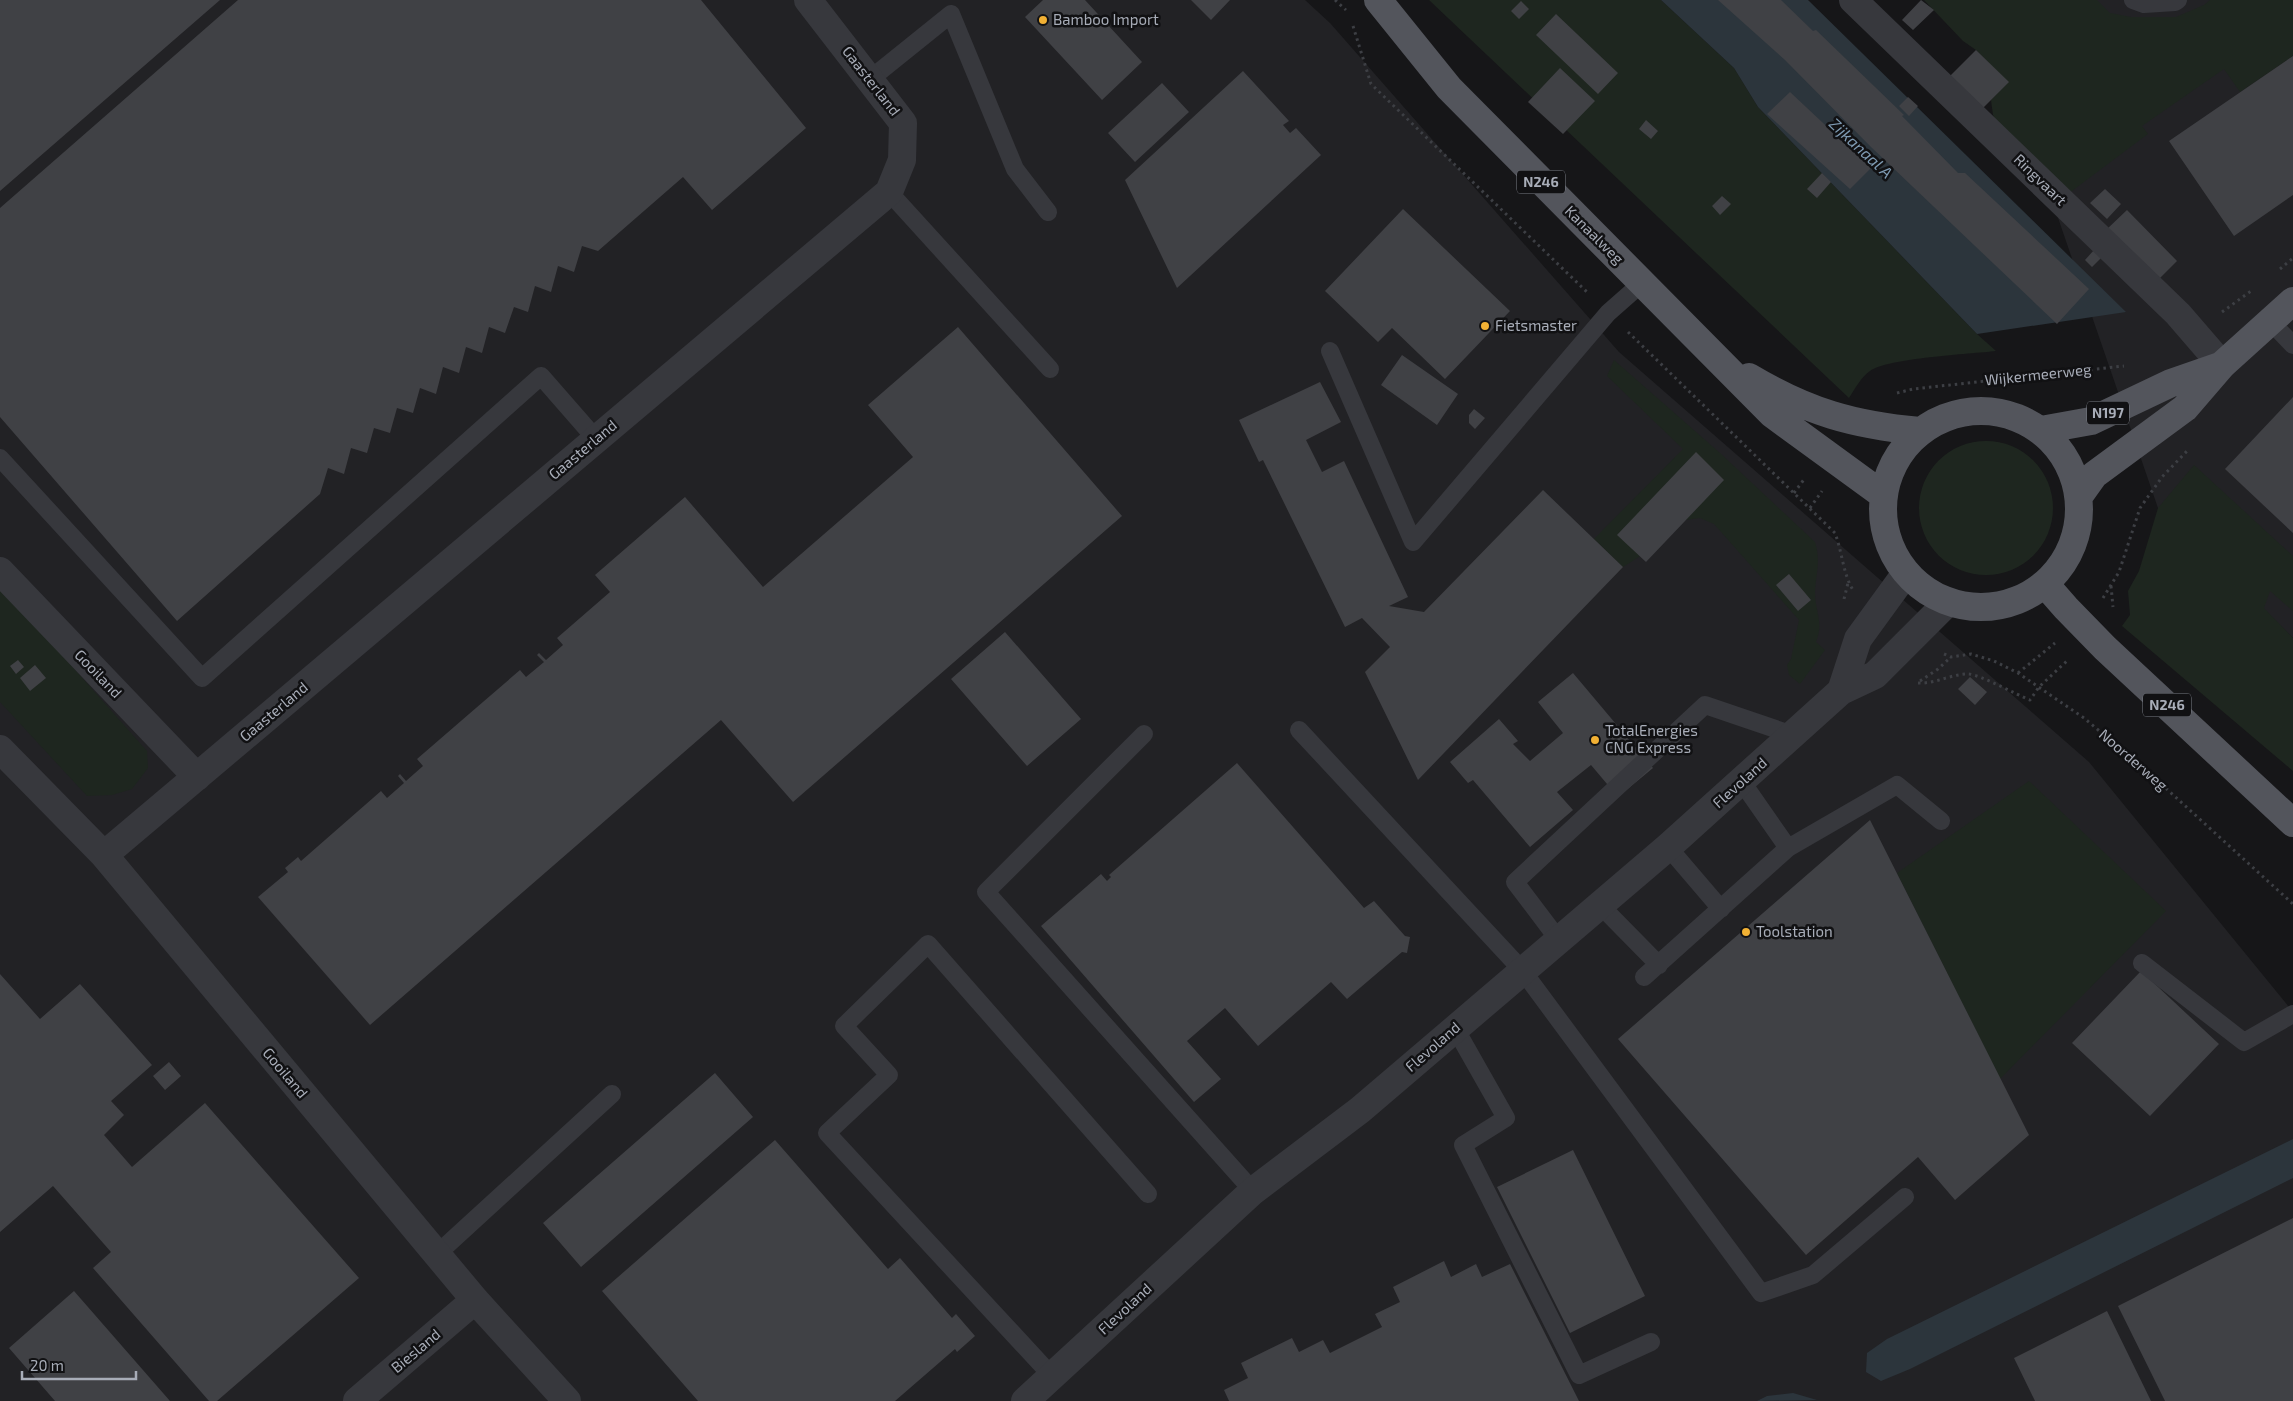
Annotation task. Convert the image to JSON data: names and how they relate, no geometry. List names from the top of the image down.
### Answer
{
  "streets": {
    "main road": ["N246", "Kanaalweg", "N197"],
    "street": [
      "Gaasterland",
      "Ringvaart",
      "Gooiland",
      "Flevoland",
      "Biesland"
    ],
    "path": ["Wijkermeerweg", "Noorderweg"]
  },
  "crossings": [
    ["Gaasterland", "Gooiland"],
    ["Ringvaart", "N197"],
    ["Kanaalweg", "Wijkermeerweg"],
    ["Gooiland", "Biesland"]
  ],
  "water": ["Zijkanaal A"],
  "places": [
    "Bamboo Import",
    "Fietsmaster",
    "TotalEnergies CNG Express",
    "Toolstation"
  ],
  "scale_bar": "20 m"
}
